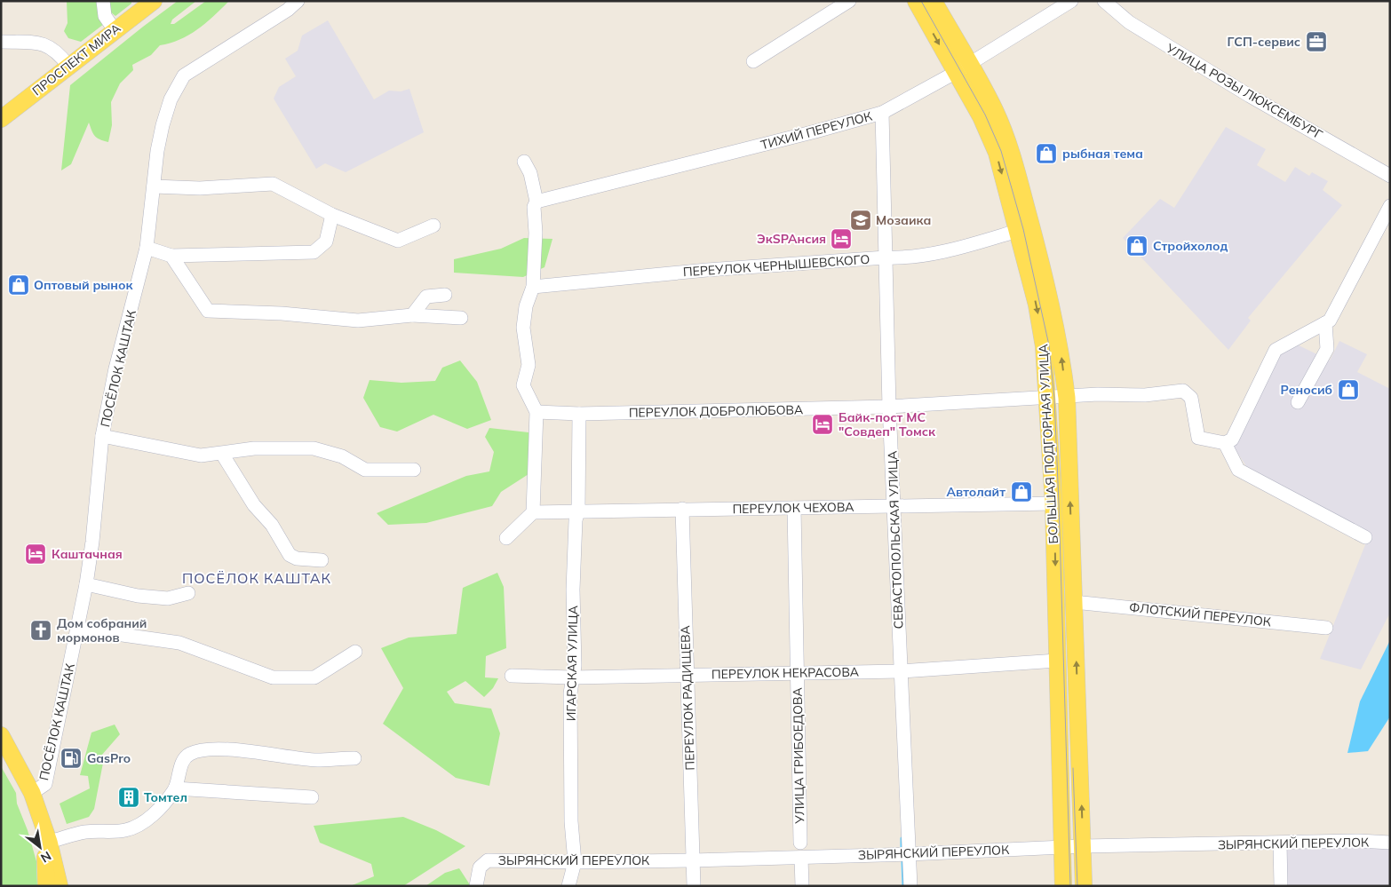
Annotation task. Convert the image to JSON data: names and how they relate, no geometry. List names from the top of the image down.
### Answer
{
  "streets": {
    "main road": ["ПРОСПЕКТ МИРА", "БОЛЬШАЯ ПОДГОРНАЯ УЛИЦА"],
    "street": [
      "УЛИЦА РОЗЫ ЛЮКСЕМБУРГ",
      "ТИХИЙ ПЕРЕУЛОК",
      "ПЕРЕУЛОК ЧЕРНЫШЕВСКОГО",
      "ПОСЁЛОК КАШТАК",
      "ПЕРЕУЛОК ДОБРОЛЮБОВА",
      "ПЕРЕУЛОК ЧЕХОВА",
      "СЕВАСТОПОЛЬСКАЯ УЛИЦА",
      "ФЛОТСКИЙ ПЕРЕУЛОК",
      "ИГАРСКАЯ УЛИЦА",
      "ПЕРЕУЛОК НЕКРАСОВА",
      "ПЕРЕУЛОК РАДИЩЕВА",
      "УЛИЦА ГРИБОЕДОВА",
      "ЗЫРЯНСКИЙ ПЕРЕУЛОК"
    ]
  },
  "crossings": [
    ["ТИХИЙ ПЕРЕУЛОК", "БОЛЬШАЯ ПОДГОРНАЯ УЛИЦА"],
    ["ТИХИЙ ПЕРЕУЛОК", "СЕВАСТОПОЛЬСКАЯ УЛИЦА"],
    ["ПЕРЕУЛОК ЧЕРНЫШЕВСКОГО", "БОЛЬШАЯ ПОДГОРНАЯ УЛИЦА"],
    ["ПЕРЕУЛОК ЧЕРНЫШЕВСКОГО", "СЕВАСТОПОЛЬСКАЯ УЛИЦА"],
    ["ПЕРЕУЛОК ДОБРОЛЮБОВА", "БОЛЬШАЯ ПОДГОРНАЯ УЛИЦА"],
    ["ПЕРЕУЛОК ДОБРОЛЮБОВА", "СЕВАСТОПОЛЬСКАЯ УЛИЦА"],
    ["ПЕРЕУЛОК ДОБРОЛЮБОВА", "ИГАРСКАЯ УЛИЦА"],
    ["БОЛЬШАЯ ПОДГОРНАЯ УЛИЦА", "ПЕРЕУЛОК ЧЕХОВА"],
    ["БОЛЬШАЯ ПОДГОРНАЯ УЛИЦА", "ФЛОТСКИЙ ПЕРЕУЛОК"],
    ["БОЛЬШАЯ ПОДГОРНАЯ УЛИЦА", "ПЕРЕУЛОК НЕКРАСОВА"],
    ["БОЛЬШАЯ ПОДГОРНАЯ УЛИЦА", "ЗЫРЯНСКИЙ ПЕРЕУЛОК"],
    ["ПЕРЕУЛОК ЧЕХОВА", "СЕВАСТОПОЛЬСКАЯ УЛИЦА"],
    ["ПЕРЕУЛОК ЧЕХОВА", "ИГАРСКАЯ УЛИЦА"],
    ["ПЕРЕУЛОК ЧЕХОВА", "ПЕРЕУЛОК РАДИЩЕВА"],
    ["ПЕРЕУЛОК ЧЕХОВА", "УЛИЦА ГРИБОЕДОВА"],
    ["СЕВАСТОПОЛЬСКАЯ УЛИЦА", "ПЕРЕУЛОК НЕКРАСОВА"],
    ["СЕВАСТОПОЛЬСКАЯ УЛИЦА", "ЗЫРЯНСКИЙ ПЕРЕУЛОК"],
    ["ИГАРСКАЯ УЛИЦА", "ПЕРЕУЛОК НЕКРАСОВА"],
    ["ИГАРСКАЯ УЛИЦА", "ЗЫРЯНСКИЙ ПЕРЕУЛОК"],
    ["ПЕРЕУЛОК НЕКРАСОВА", "ПЕРЕУЛОК РАДИЩЕВА"],
    ["ПЕРЕУЛОК НЕКРАСОВА", "УЛИЦА ГРИБОЕДОВА"],
    ["ПЕРЕУЛОК РАДИЩЕВА", "ЗЫРЯНСКИЙ ПЕРЕУЛОК"]
  ],
  "districts": ["ПОСЁЛОК КАШТАК"],
  "places": {
    "office": ["ГСП-сервис"],
    "shop": [
      "рыбная тема",
      "Стройхолод",
      "Оптовый рынок",
      "Реносиб",
      "Автолайт"
    ],
    "school or university": ["Мозаика"],
    "hotel": ["ЭкSPAнсия", "Байк-пост MC \"Совдеп\" Томск", "Каштачная"],
    "church": ["Дом собраний мормонов"],
    "fuel station": ["GasPro"],
    "building": ["Томтел"]
  },
  "north": "bottom right"
}
